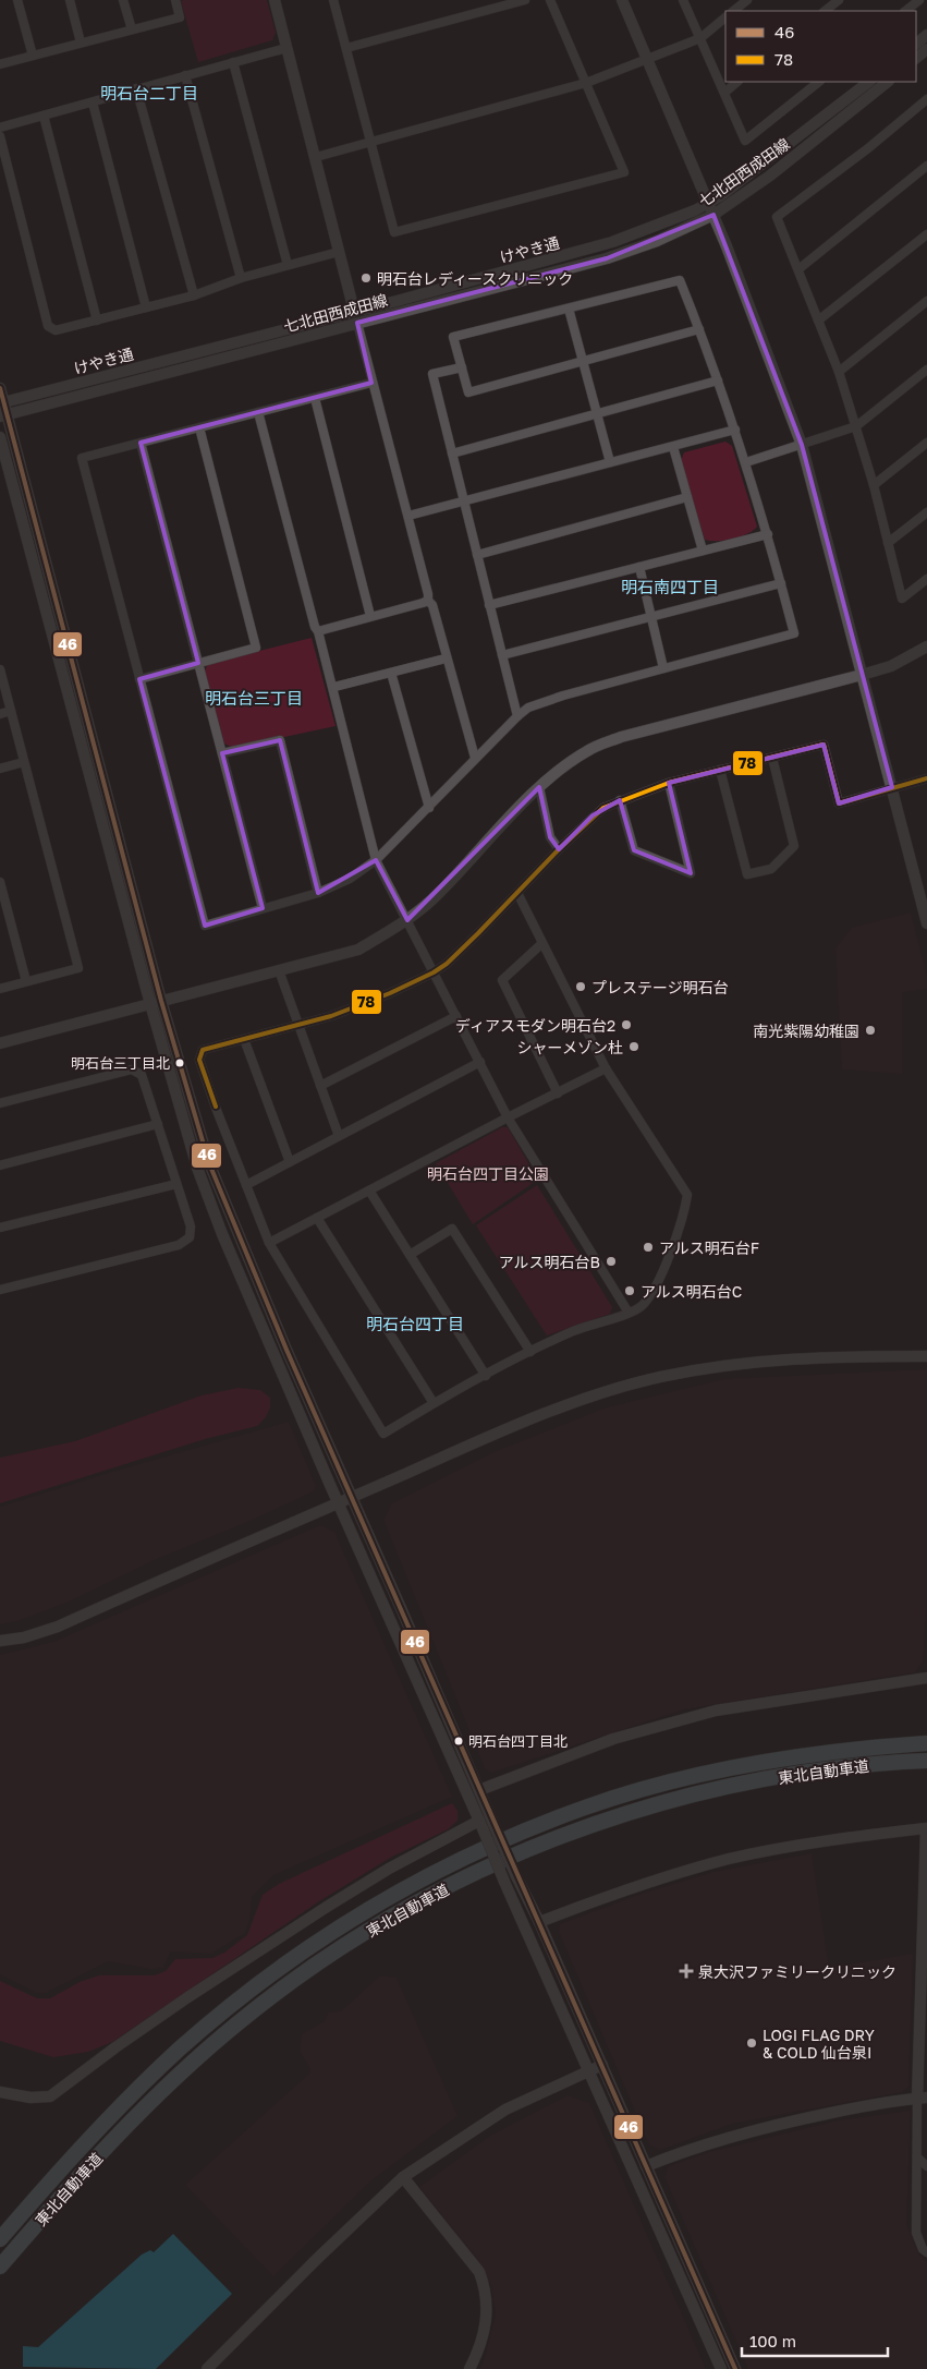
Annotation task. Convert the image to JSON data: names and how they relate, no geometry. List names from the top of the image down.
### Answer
{
  "streets": {
    "highway": ["東北自動車道"],
    "street": ["七北田西成田線", "けやき通"]
  },
  "districts": [
    "明石台二丁目",
    "明石南四丁目",
    "明石台三丁目",
    "明石台四丁目"
  ],
  "parks": ["明石台四丁目公園"],
  "places": {
    "other": [
      "明石台レディースクリニック",
      "プレステージ明石台",
      "ディアスモダン明石台2",
      "南光紫陽幼稚園",
      "シャーメゾン杜",
      "明石台三丁目北",
      "アルス明石台F",
      "アルス明石台B",
      "アルス明石台C",
      "明石台四丁目北",
      "LOGI FLAG DRY & COLD 仙台泉I"
    ],
    "health": ["泉大沢ファミリークリニック"]
  },
  "lines": ["transit line 46", "transit line 78"],
  "legend": ["46", "78"],
  "scale_bar": "100 m"
}
